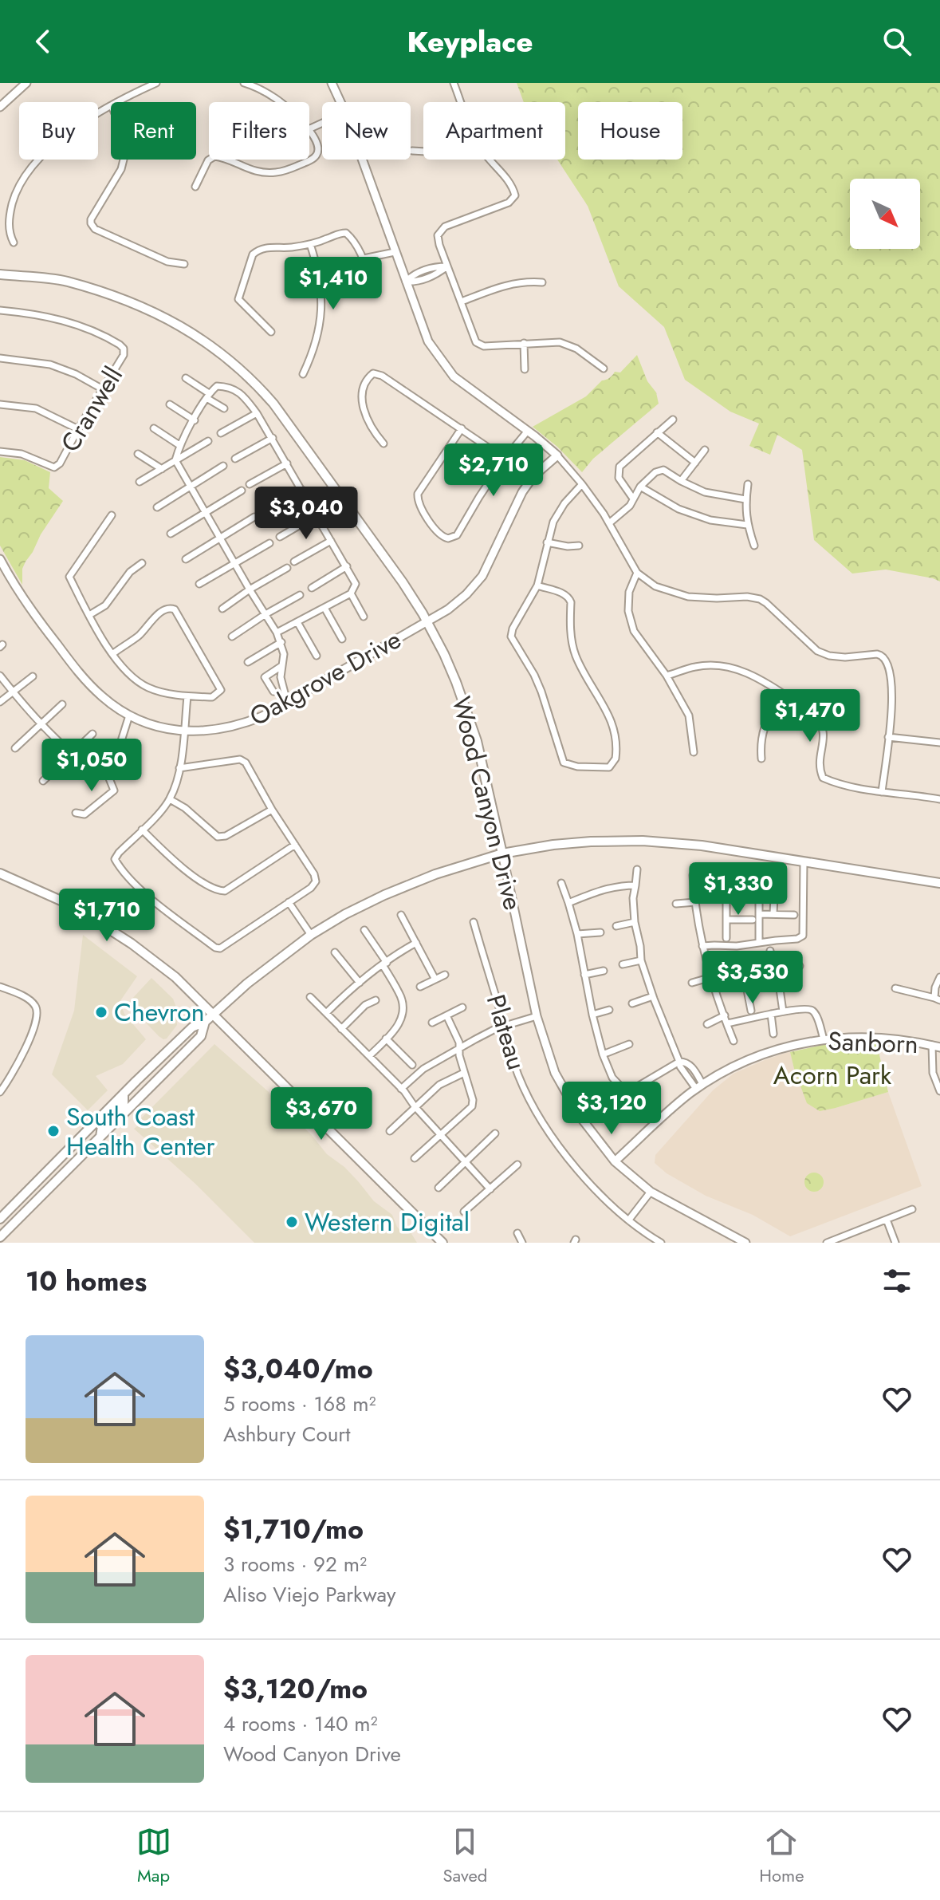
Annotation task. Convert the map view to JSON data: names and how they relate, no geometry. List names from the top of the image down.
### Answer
{
  "streets": {
    "main road": ["Wood Canyon Drive"],
    "street": [
      "Cranwell",
      "Oakgrove Drive",
      "Plateau",
      "Sanborn"
    ]
  },
  "crossings": [
    ["Oakgrove Drive", "Wood Canyon Drive"],
    ["Wood Canyon Drive", "Sanborn"]
  ],
  "parks": ["Acorn Park"],
  "places": ["Chevron", "South Coast Health Center", "Western Digital"],
  "north": "bottom right",
  "page": {
    "header": "Keyplace",
    "chip": [
      "Buy",
      "Rent",
      "Filters",
      "New",
      "Apartment",
      "House"
    ],
    "price": [
      "$1,410",
      "$2,710",
      "$3,040",
      "$1,470",
      "$1,050",
      "$1,330",
      "$1,710",
      "$3,530",
      "$3,120",
      "$3,670"
    ],
    "heading": "10 homes",
    "list": [
      {
        "name": "$3,040/mo",
        "note": "5 rooms · 168 m² · Ashbury Court"
      },
      {
        "name": "$1,710/mo",
        "note": "3 rooms · 92 m² · Aliso Viejo Parkway"
      },
      {
        "name": "$3,120/mo",
        "note": "4 rooms · 140 m² · Wood Canyon Drive"
      }
    ],
    "tabs": ["Map", "Saved", "Home"]
  }
}
